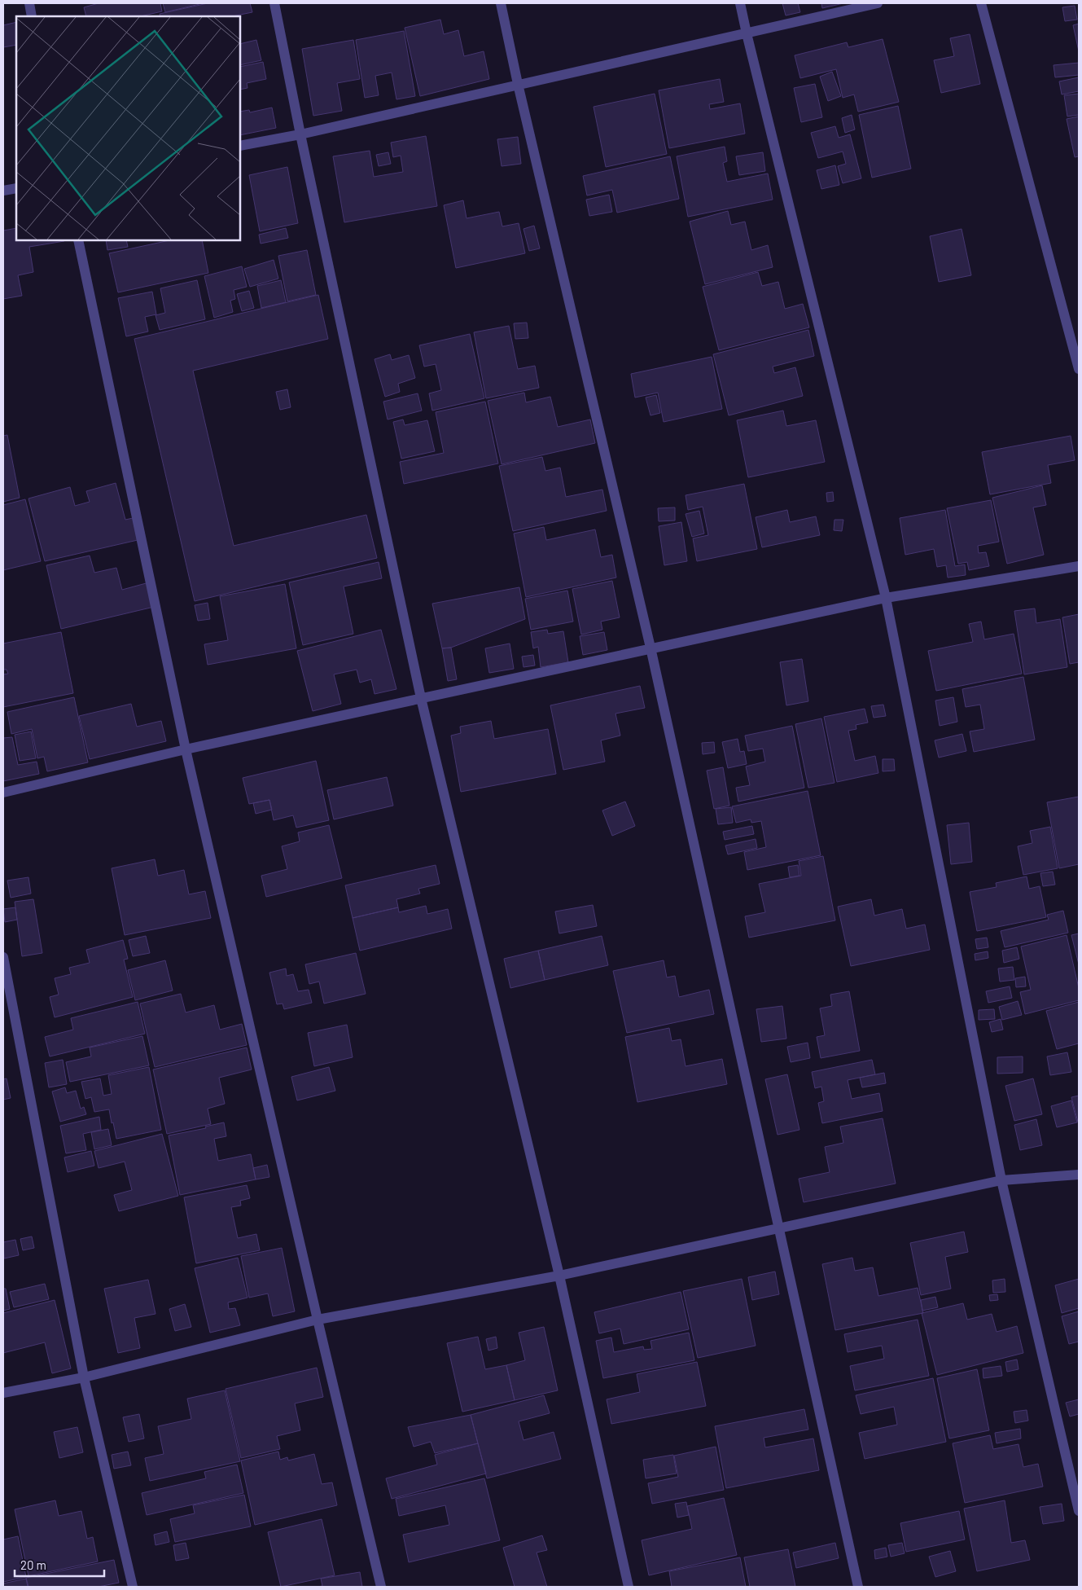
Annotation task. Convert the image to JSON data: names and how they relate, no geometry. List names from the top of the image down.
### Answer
{
  "scale_bar": "20 m"
}
